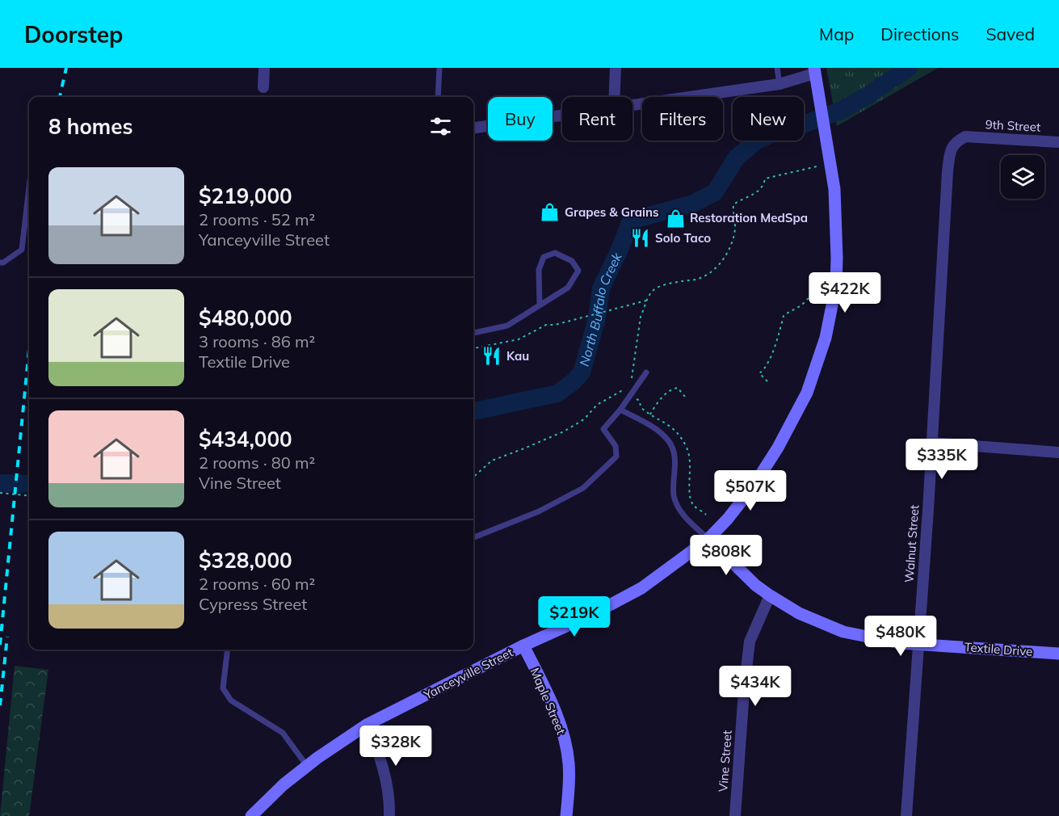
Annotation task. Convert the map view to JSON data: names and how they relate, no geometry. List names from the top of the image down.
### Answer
{
  "streets": {
    "main road": ["Textile Drive", "Yanceyville Street", "Maple Street"],
    "street": ["9th Street", "Walnut Street", "Vine Street"]
  },
  "crossings": [
    ["9th Street", "Walnut Street"],
    ["Walnut Street", "Textile Drive"],
    ["Textile Drive", "Yanceyville Street"],
    ["Textile Drive", "Vine Street"],
    ["Yanceyville Street", "Maple Street"]
  ],
  "water": ["North Buffalo Creek"],
  "places": {
    "shop": ["Grapes & Grains", "Restoration MedSpa"],
    "restaurant": ["Solo Taco", "Kau"]
  },
  "page": {
    "header": "Doorstep",
    "nav": ["Map", "Directions", "Saved"],
    "chip": [
      "Buy",
      "Rent",
      "Filters",
      "New"
    ],
    "heading": "8 homes",
    "list": [
      {
        "name": "$219,000",
        "note": "2 rooms · 52 m² · Yanceyville Street"
      },
      {
        "name": "$480,000",
        "note": "3 rooms · 86 m² · Textile Drive"
      },
      {
        "name": "$434,000",
        "note": "2 rooms · 80 m² · Vine Street"
      },
      {
        "name": "$328,000",
        "note": "2 rooms · 60 m² · Cypress Street"
      }
    ],
    "price": [
      "$422K",
      "$335K",
      "$507K",
      "$808K",
      "$219K",
      "$480K",
      "$434K",
      "$328K"
    ]
  }
}
